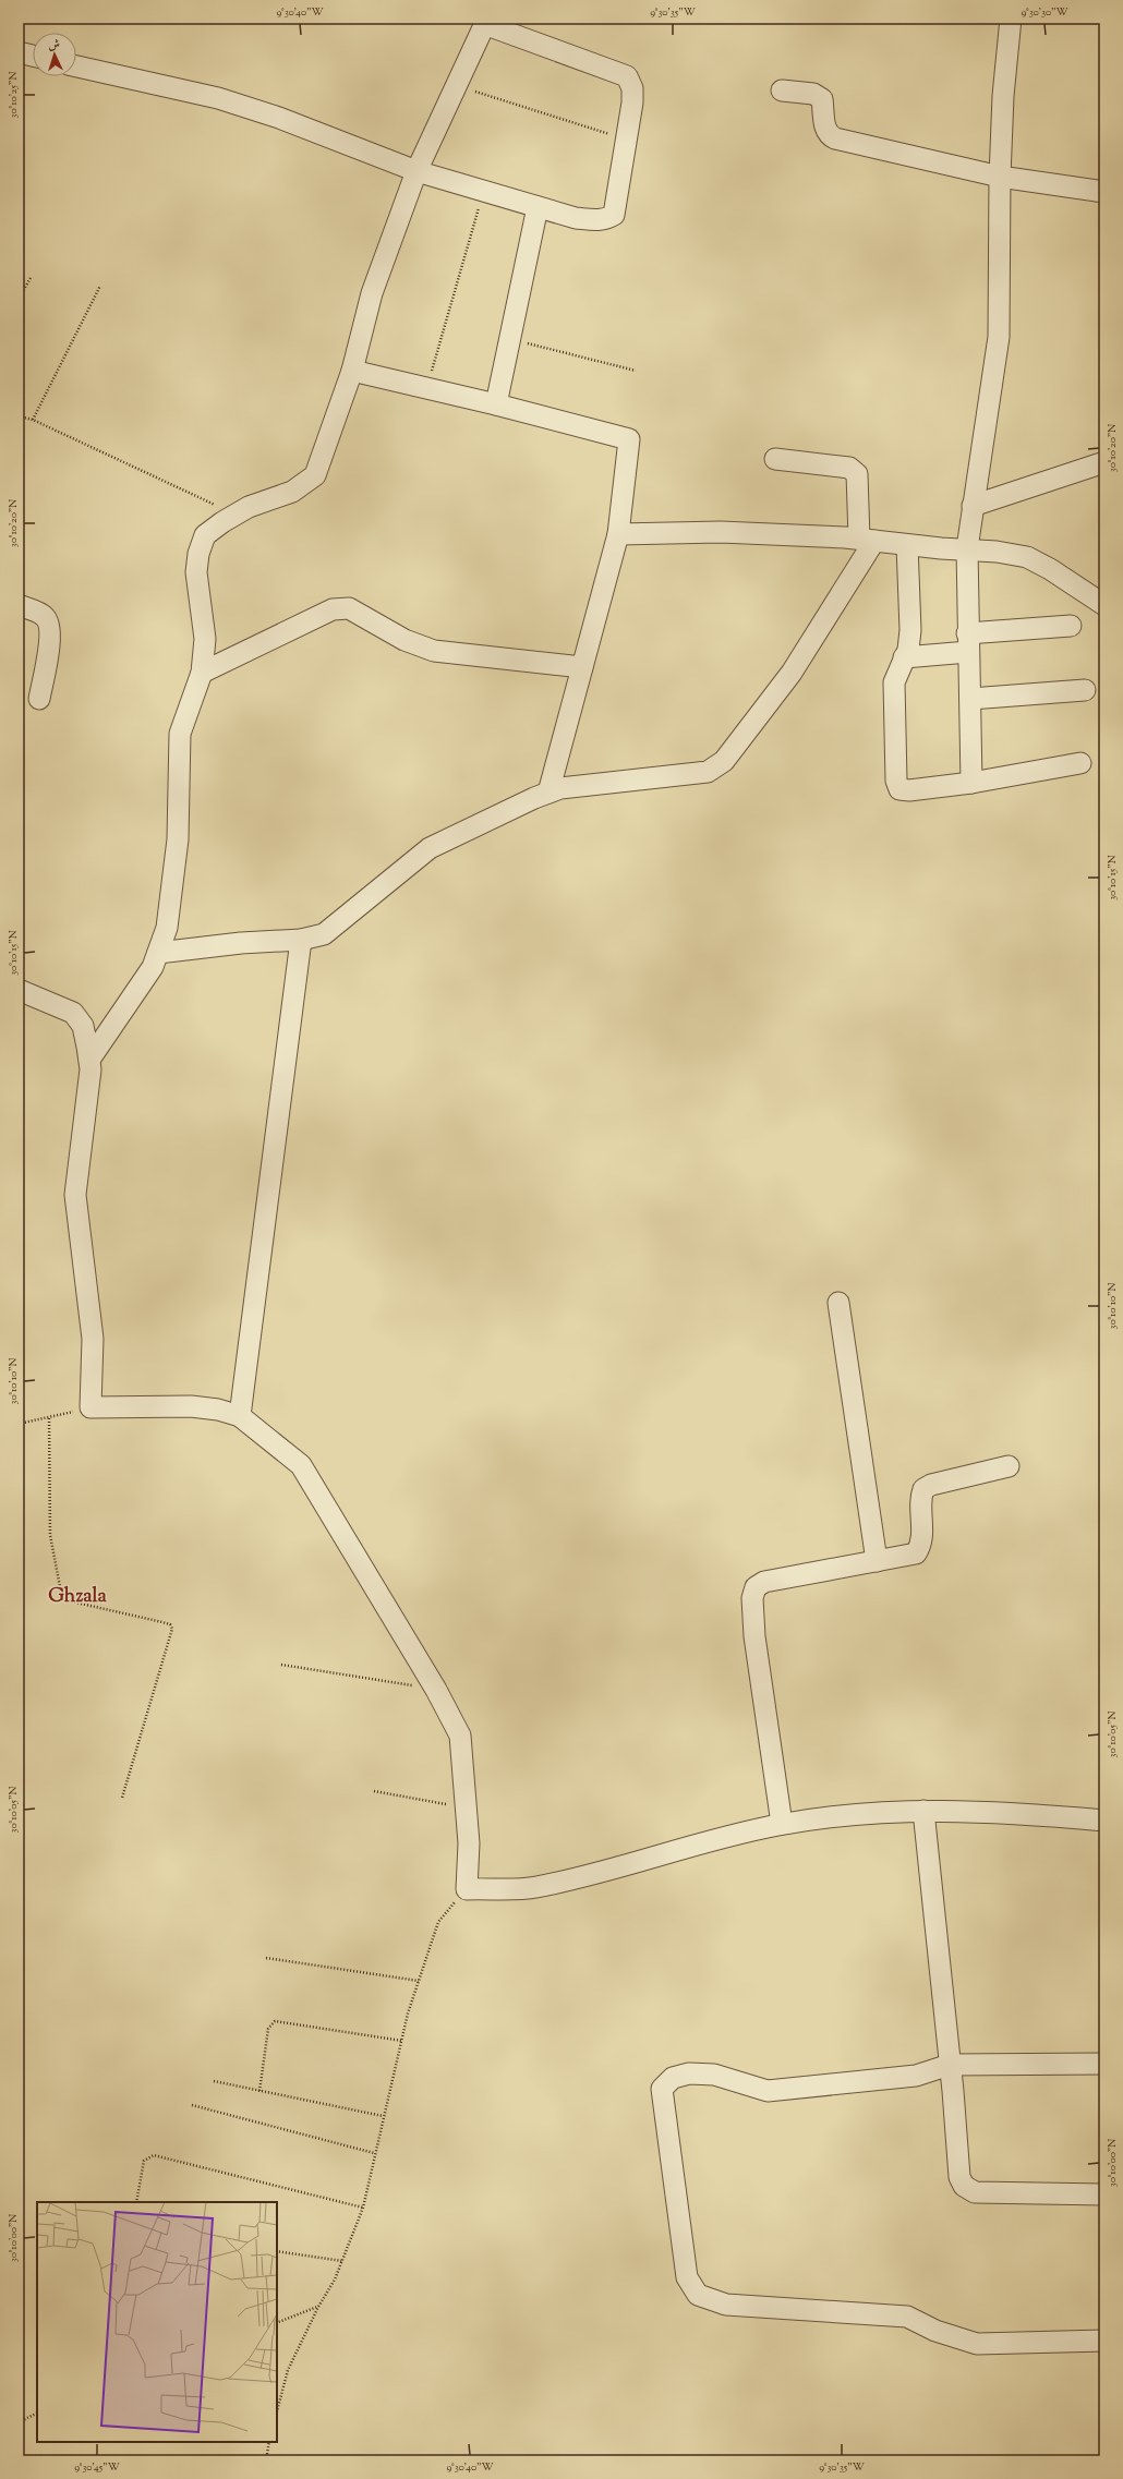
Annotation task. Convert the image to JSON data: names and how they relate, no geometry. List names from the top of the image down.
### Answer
{
  "districts": ["Ghzala"],
  "north": "top",
  "coordinates": [
    "9°30'40\"W",
    "9°30'35\"W",
    "9°30'30\"W",
    "30°10'25\"N",
    "30°10'20\"N",
    "30°10'15\"N",
    "30°10'10\"N",
    "30°10'05\"N",
    "30°10'00\"N",
    "9°30'45\"W"
  ]
}
